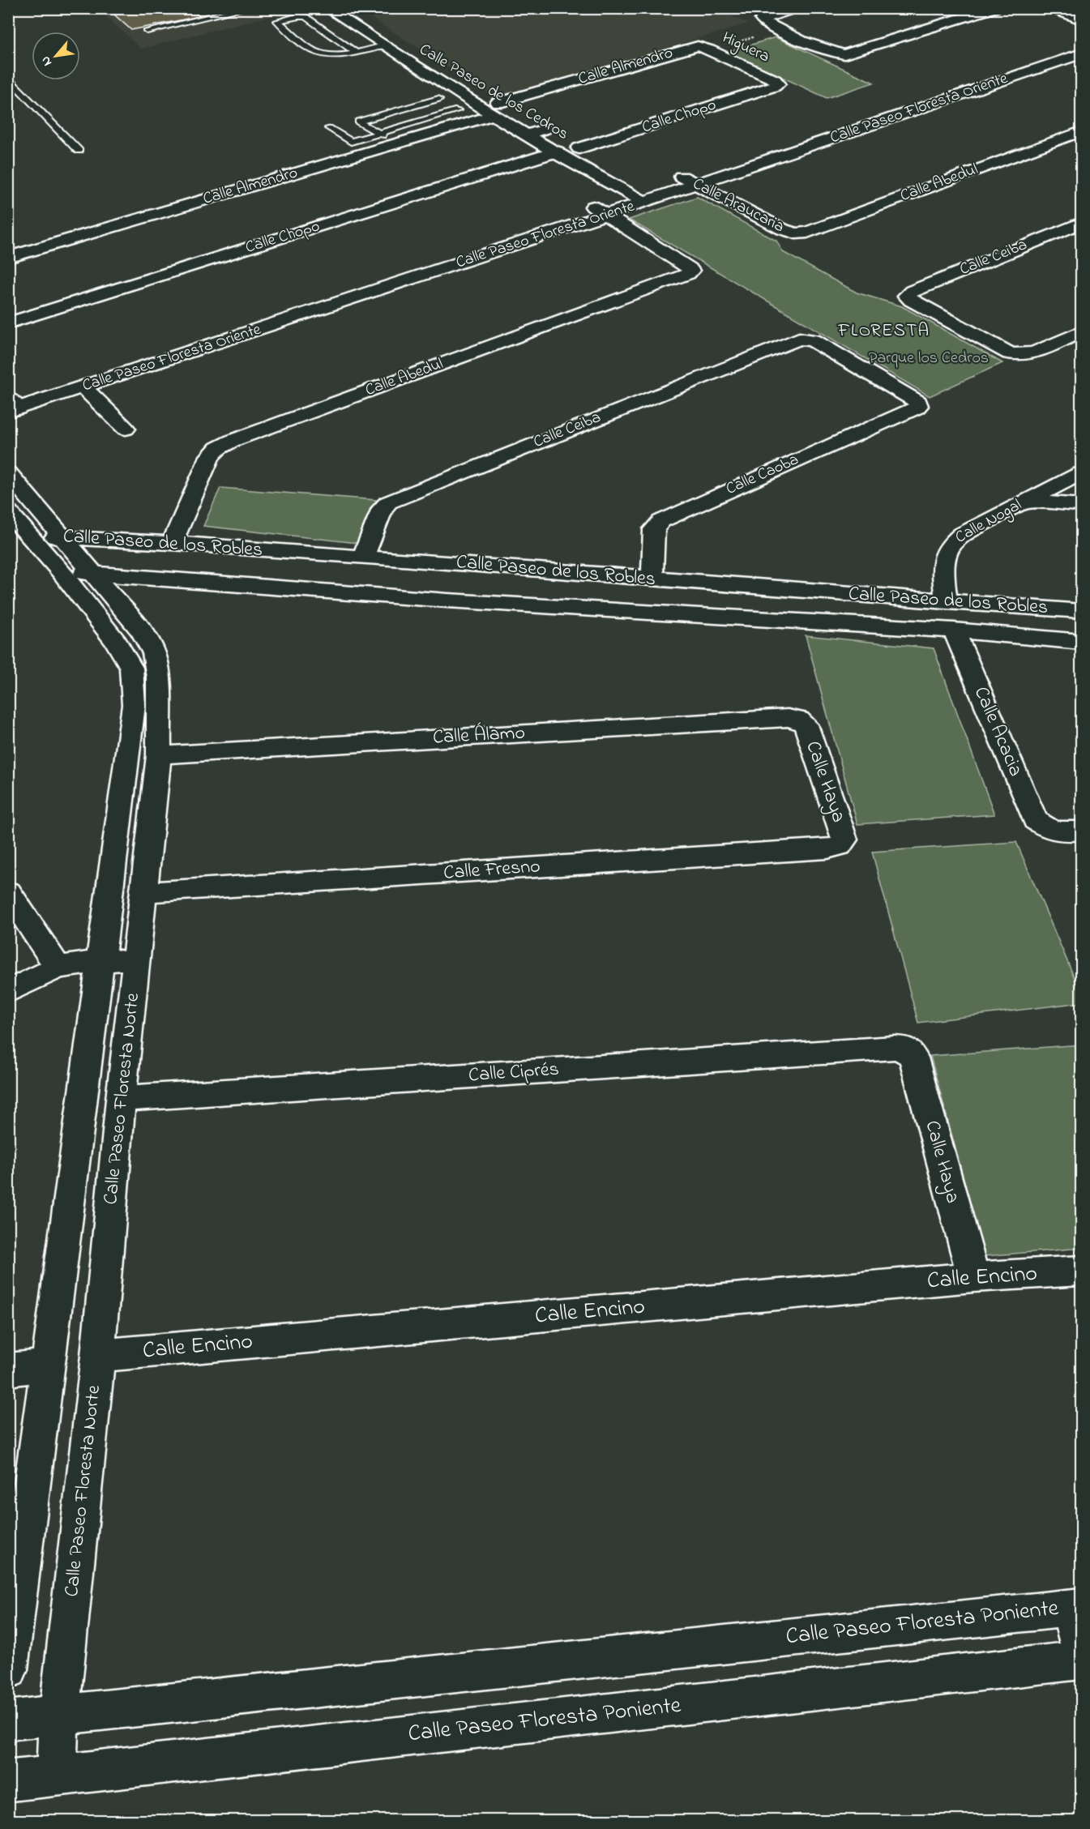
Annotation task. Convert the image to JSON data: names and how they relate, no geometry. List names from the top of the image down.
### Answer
{
  "streets": {
    "street": [
      "Higuera",
      "Calle Almendro",
      "Calle Paseo de los Cedros",
      "Calle Paseo Floresta Oriente",
      "Calle Chopo",
      "Calle Abedul",
      "Calle Araucaria",
      "Calle Ceiba",
      "Calle Caoba",
      "Calle Nogal",
      "Calle Paseo de los Robles",
      "Calle Acacia",
      "Calle Álamo",
      "Calle Haya",
      "Calle Fresno",
      "Calle Ciprés",
      "Calle Paseo Floresta Norte",
      "Calle Encino",
      "Calle Paseo Floresta Poniente"
    ]
  },
  "crossings": [
    ["Higuera", "Calle Almendro"],
    ["Higuera", "Calle Chopo"],
    ["Calle Almendro", "Calle Paseo de los Cedros"],
    ["Calle Paseo de los Cedros", "Calle Paseo Floresta Oriente"],
    ["Calle Paseo de los Cedros", "Calle Chopo"],
    ["Calle Paseo Floresta Oriente", "Calle Abedul"],
    ["Calle Paseo Floresta Oriente", "Calle Araucaria"],
    ["Calle Abedul", "Calle Araucaria"],
    ["Calle Abedul", "Calle Paseo de los Robles"],
    ["Calle Ceiba", "Calle Caoba"],
    ["Calle Ceiba", "Calle Paseo de los Robles"],
    ["Calle Caoba", "Calle Paseo de los Robles"],
    ["Calle Nogal", "Calle Paseo de los Robles"],
    ["Calle Paseo de los Robles", "Calle Acacia"],
    ["Calle Paseo de los Robles", "Calle Paseo Floresta Norte"],
    ["Calle Álamo", "Calle Haya"],
    ["Calle Álamo", "Calle Paseo Floresta Norte"],
    ["Calle Haya", "Calle Fresno"],
    ["Calle Haya", "Calle Ciprés"],
    ["Calle Haya", "Calle Encino"],
    ["Calle Fresno", "Calle Paseo Floresta Norte"],
    ["Calle Ciprés", "Calle Paseo Floresta Norte"],
    ["Calle Paseo Floresta Norte", "Calle Encino"],
    ["Calle Paseo Floresta Norte", "Calle Paseo Floresta Poniente"]
  ],
  "districts": ["FLORESTA"],
  "parks": ["Parque los Cedros"],
  "north": "bottom left"
}
